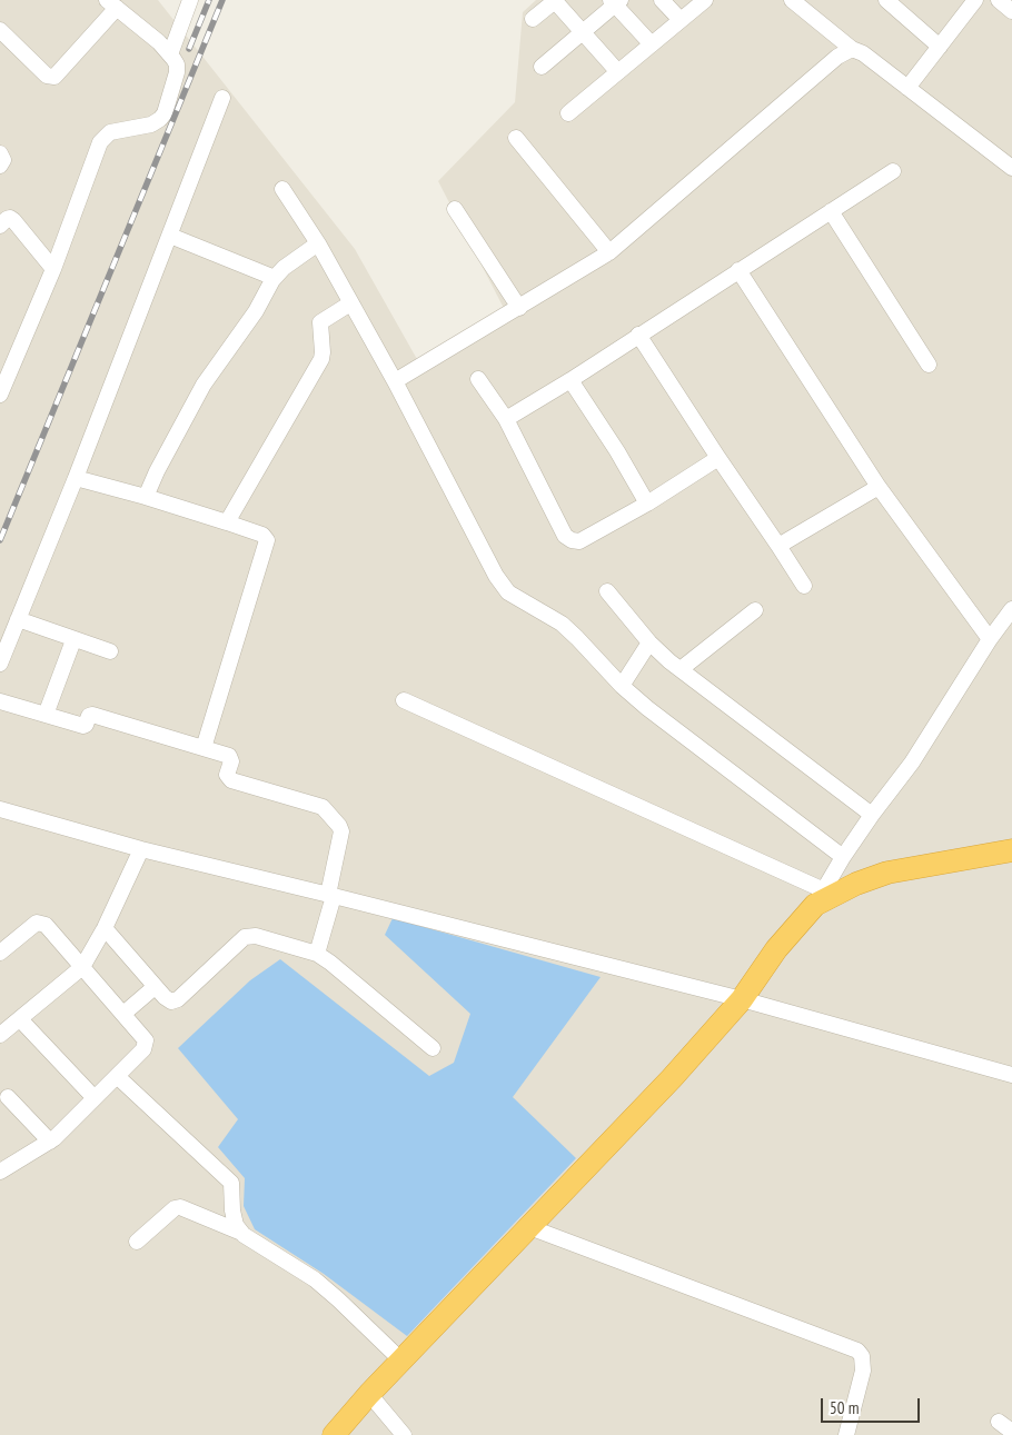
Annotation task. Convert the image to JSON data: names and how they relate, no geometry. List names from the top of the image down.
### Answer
{
  "scale_bar": "50 m"
}
